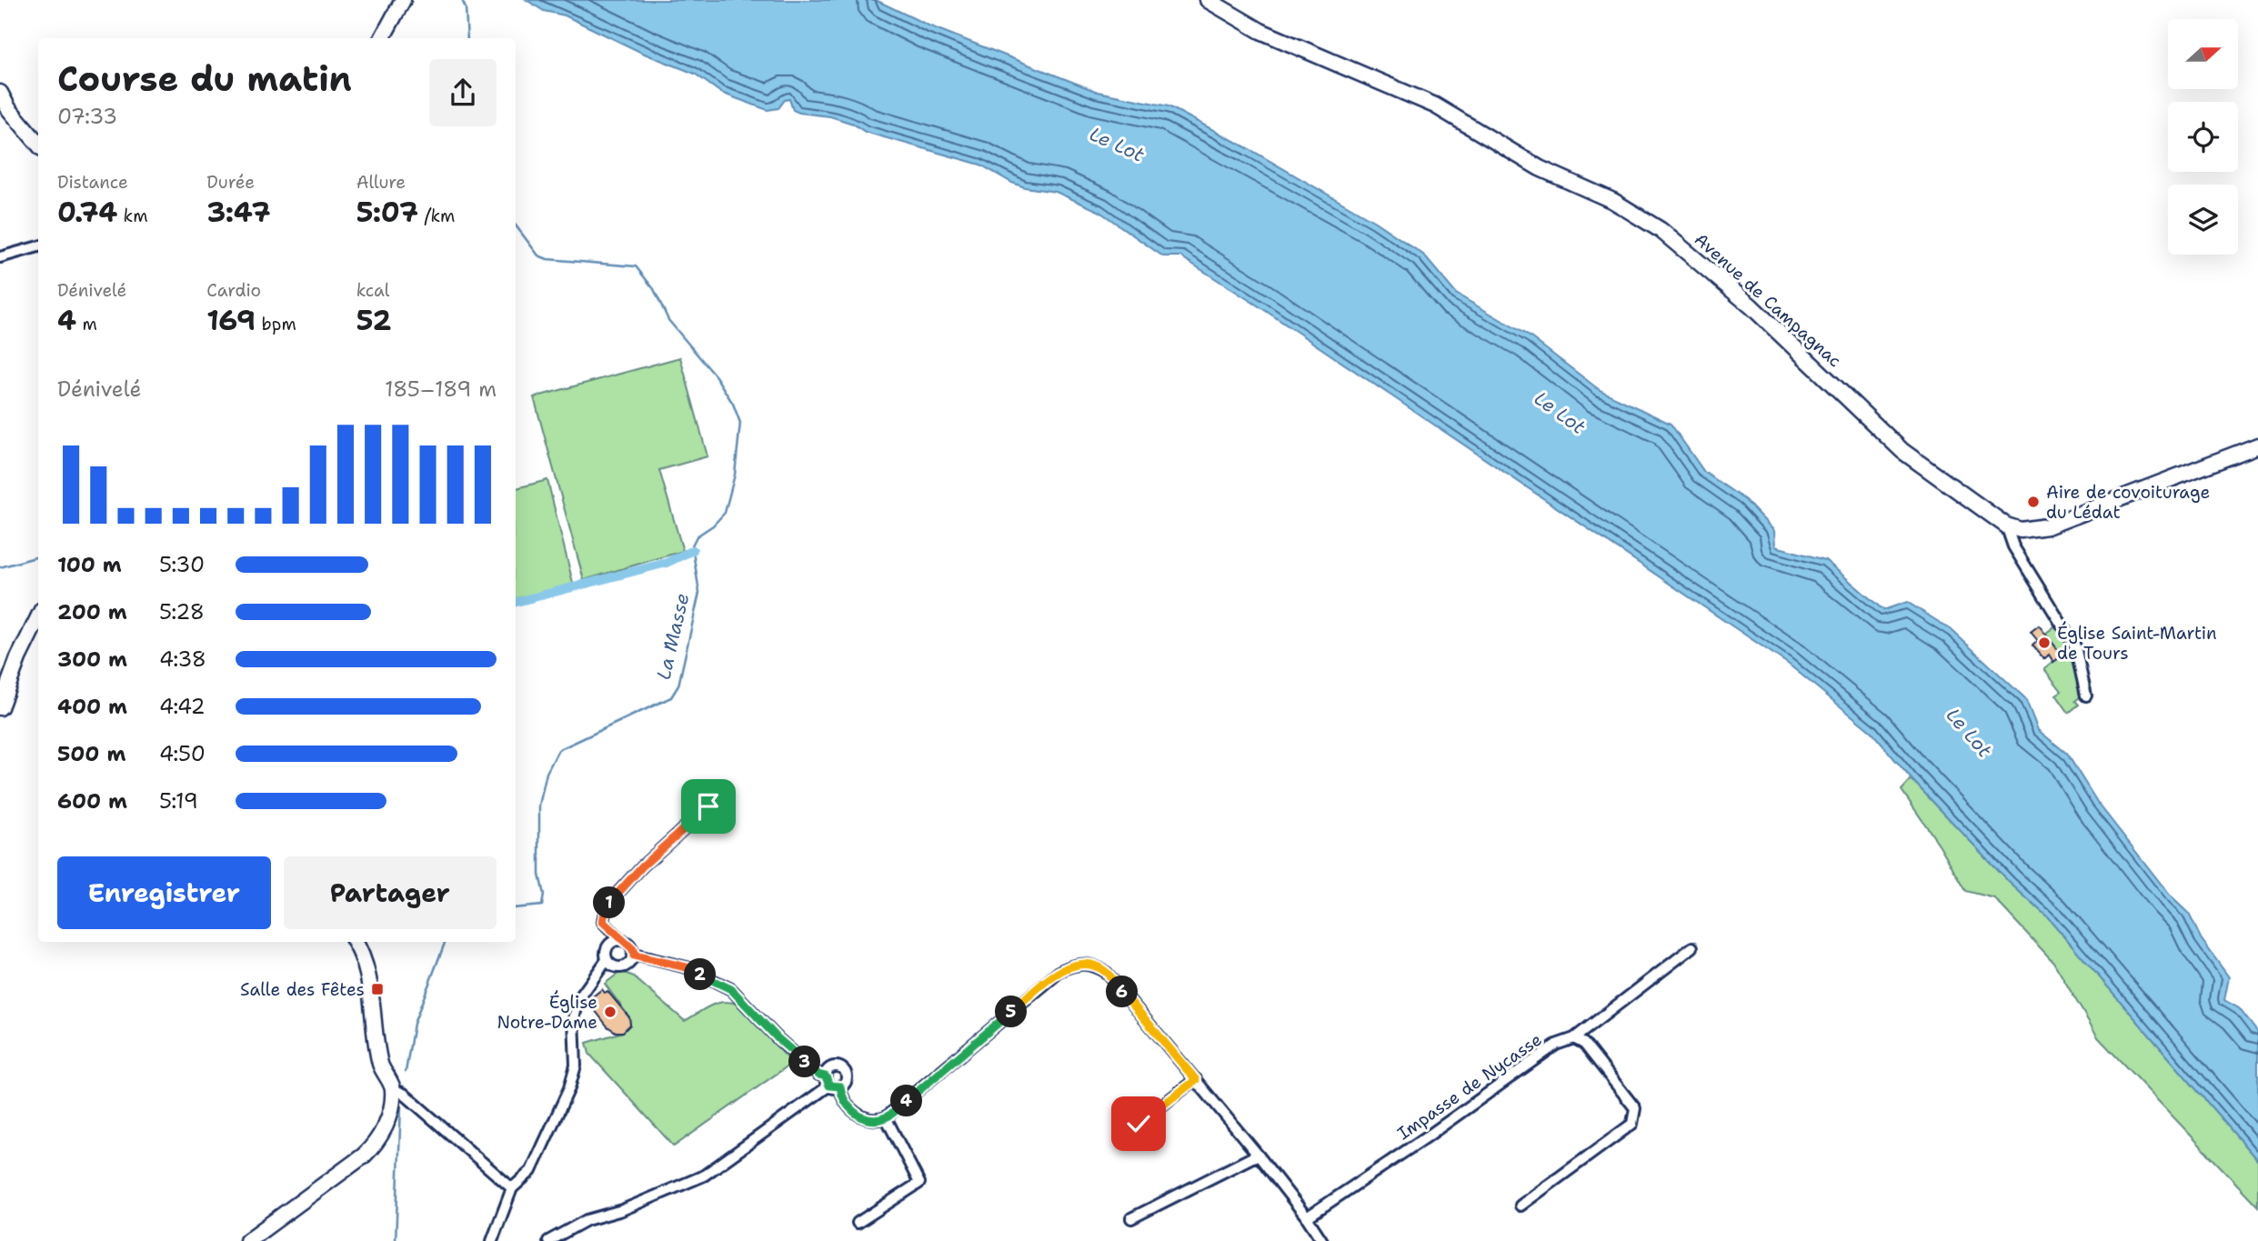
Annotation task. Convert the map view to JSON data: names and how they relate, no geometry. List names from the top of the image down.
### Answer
{
  "streets": {
    "street": ["Avenue de Campagnac", "Impasse de Nycasse"]
  },
  "water": ["Le Lot", "La Masse"],
  "places": {
    "other": ["Aire de covoiturage du Lédat", "Église Saint-Martin de Tours", "Église Notre-Dame"],
    "transit": ["Salle des Fêtes"]
  },
  "north": "right",
  "page": {
    "heading": ["Course du matin", "07:33"],
    "stats": [
      ["Distance", "0.74 km"],
      ["Durée", "3:47"],
      ["Allure", "5:07 /km"],
      ["Dénivelé", "4 m"],
      ["Cardio", "169 bpm"],
      ["kcal", "52"]
    ],
    "chart": ["Dénivelé", "185–189 m"],
    "list": [
      {
        "name": "100 m",
        "note": "5:30"
      },
      {
        "name": "200 m",
        "note": "5:28"
      },
      {
        "name": "300 m",
        "note": "4:38"
      },
      {
        "name": "400 m",
        "note": "4:42"
      },
      {
        "name": "500 m",
        "note": "4:50"
      },
      {
        "name": "600 m",
        "note": "5:19"
      }
    ],
    "buttons": ["Enregistrer", "Partager"],
    "pins": [
      "1",
      "2",
      "6",
      "5",
      "3",
      "4"
    ]
  }
}
